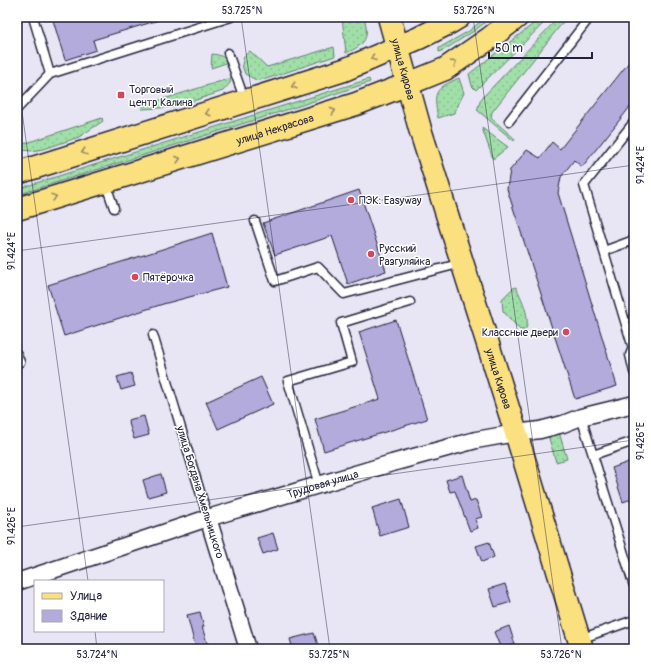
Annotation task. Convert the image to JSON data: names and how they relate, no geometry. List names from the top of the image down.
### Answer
{
  "streets": {
    "main road": ["улица Кирова", "улица Некрасова"],
    "street": ["Трудовая улица", "улица Богдана Хмельницкого"]
  },
  "crossings": [
    ["улица Кирова", "улица Некрасова"],
    ["улица Кирова", "Трудовая улица"],
    ["Трудовая улица", "улица Богдана Хмельницкого"]
  ],
  "places": {
    "transit": ["Торговый центр Калина"],
    "other": [
      "ПЭК: Easyway",
      "Русский Разгуляйка",
      "Пятёрочка",
      "Классные двери"
    ]
  },
  "legend": ["Улица", "Здание"],
  "scale_bar": "50 m",
  "coordinates": [
    "53.725°N",
    "53.726°N",
    "91.424°E",
    "91.426°E",
    "53.724°N"
  ]
}
